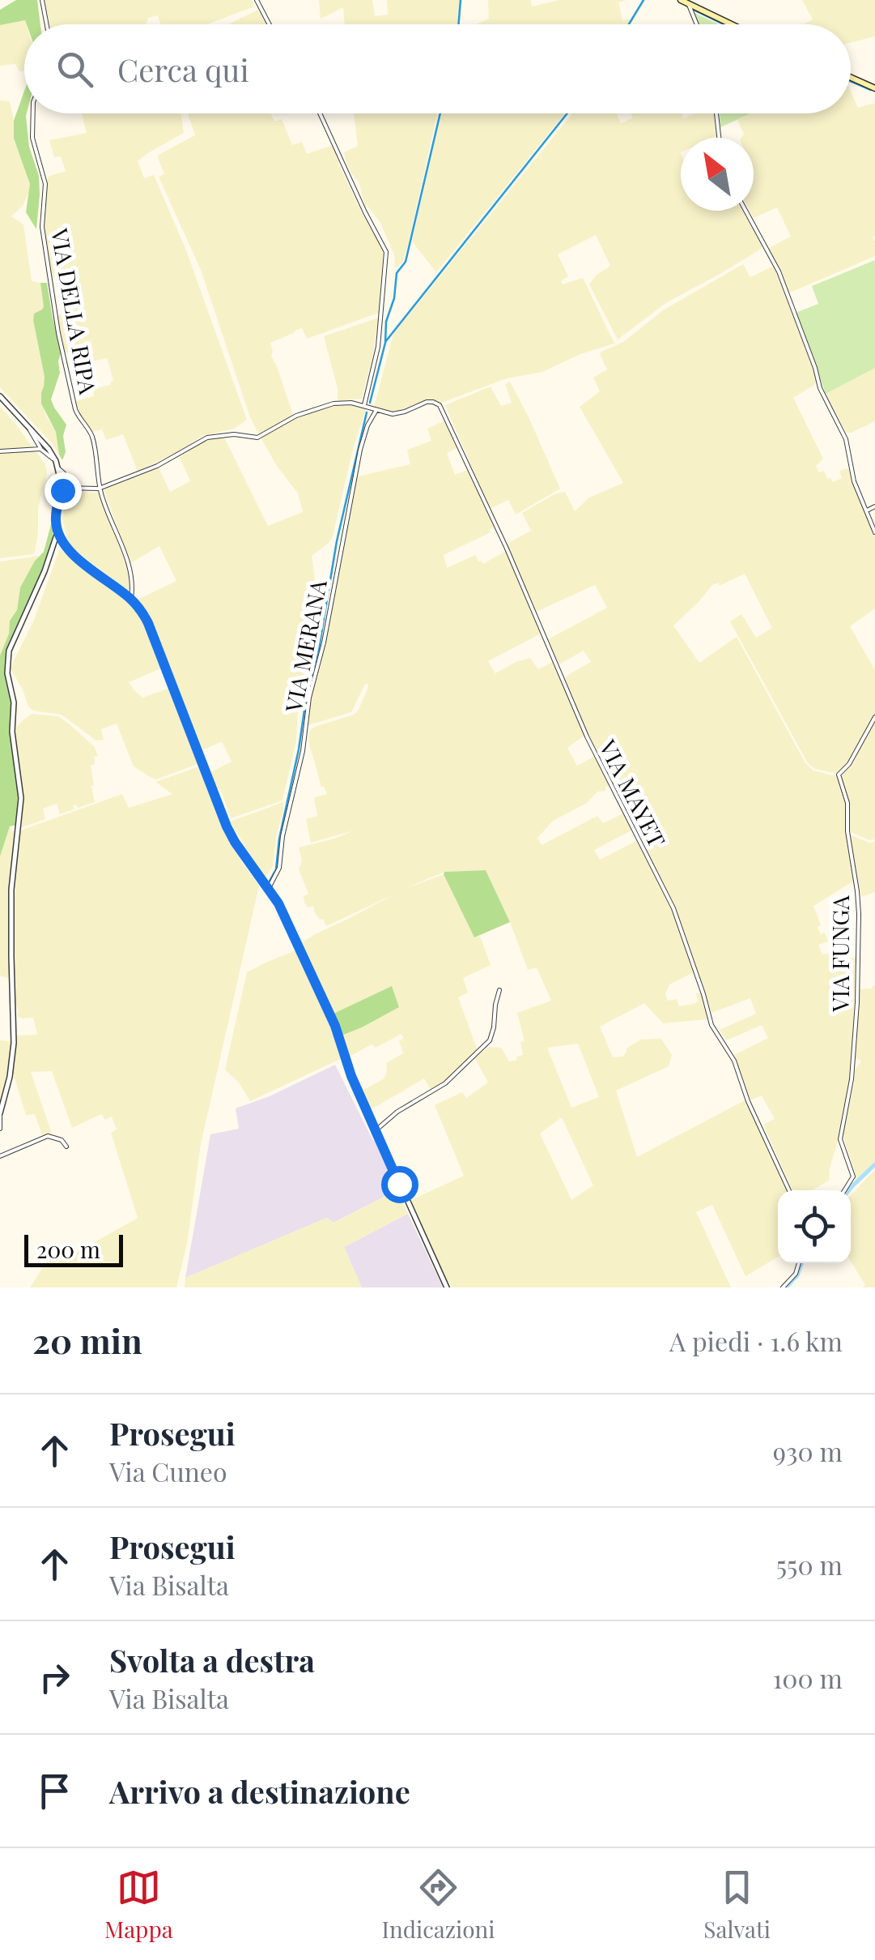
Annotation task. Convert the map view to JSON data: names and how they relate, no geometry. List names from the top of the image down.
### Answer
{
  "streets": {
    "street": [
      "VIA DELLA RIPA",
      "VIA MERANA",
      "VIA MAYET",
      "VIA FUNGA"
    ]
  },
  "crossings": [
    ["VIA MERANA", "VIA MAYET"]
  ],
  "scale_bar": "200 m",
  "north": "top left",
  "page": {
    "search": "Cerca qui",
    "scale": "200 m",
    "heading": ["20 min", "A piedi · 1.6 km"],
    "list": [
      ["Prosegui", "Via Cuneo", "930 m"],
      ["Prosegui", "Via Bisalta", "550 m"],
      ["Svolta a destra", "Via Bisalta", "100 m"],
      "Arrivo a destinazione"
    ],
    "nav": ["Mappa", "Indicazioni", "Salvati"]
  }
}
